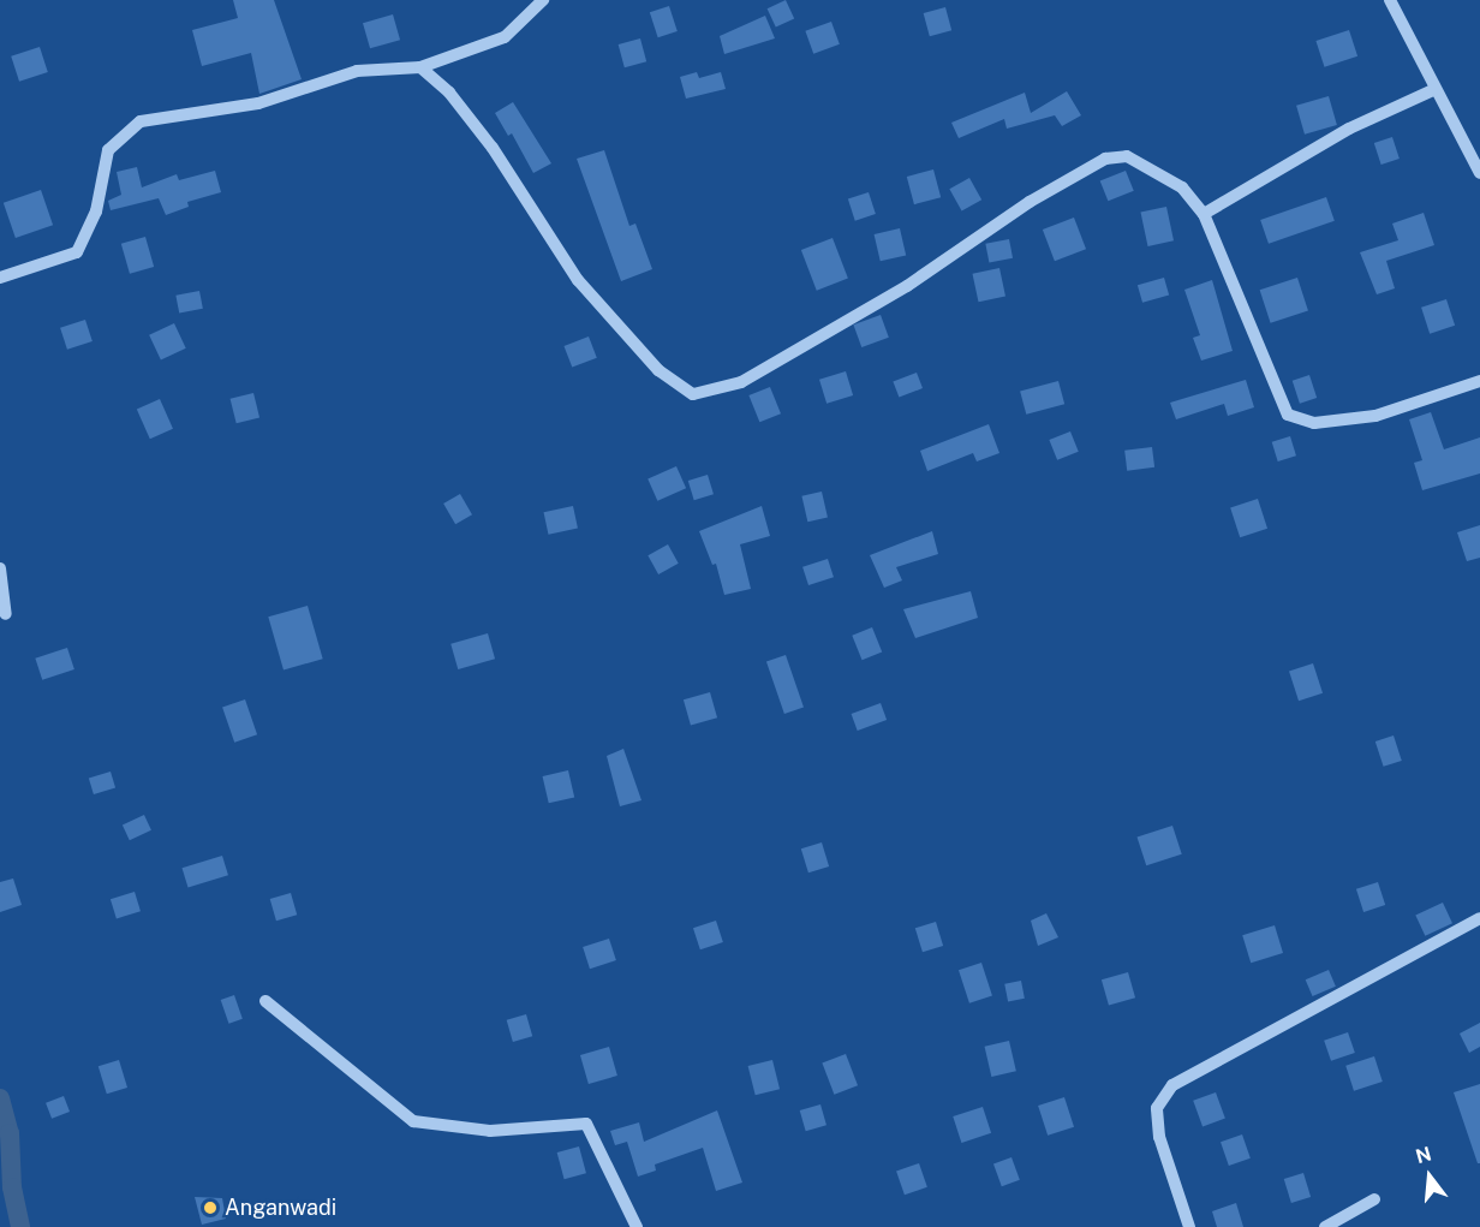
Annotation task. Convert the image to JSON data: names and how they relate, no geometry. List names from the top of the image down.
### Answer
{
  "places": ["Anganwadi"],
  "north": "top"
}
